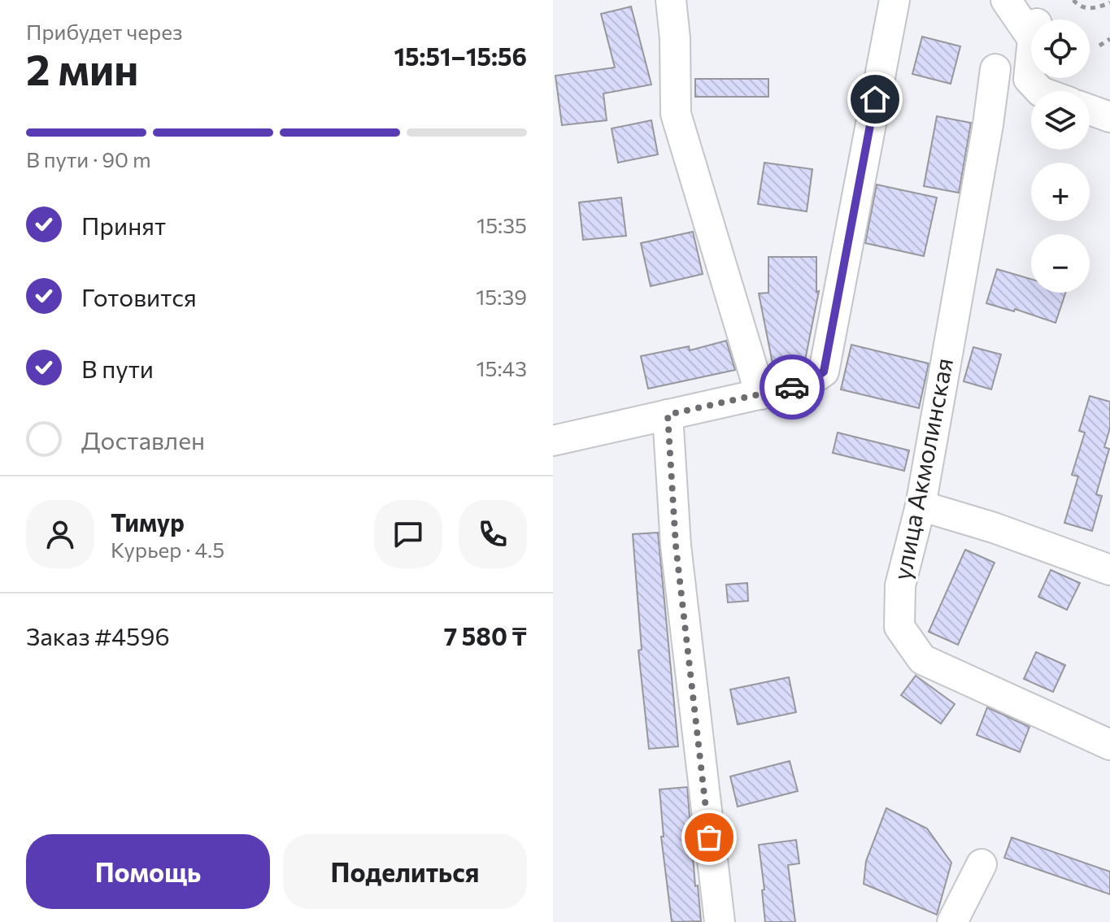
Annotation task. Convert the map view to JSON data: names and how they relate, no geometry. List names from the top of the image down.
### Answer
{
  "streets": {
    "street": ["улица Акмолинская"]
  },
  "page": {
    "heading": ["2 мин", "Прибудет через", "15:51–15:56"],
    "panel": [
      "Тимур",
      "Курьер · 4.5",
      "Заказ #4596",
      "7 580 ₸"
    ],
    "map_buttons": ["+", "−"],
    "bar": "В пути · 90 m",
    "list": [
      ["Принят", "15:35"],
      ["Готовится", "15:39"],
      ["В пути", "15:43"],
      "Доставлен"
    ],
    "buttons": ["Помощь", "Поделиться"]
  }
}
